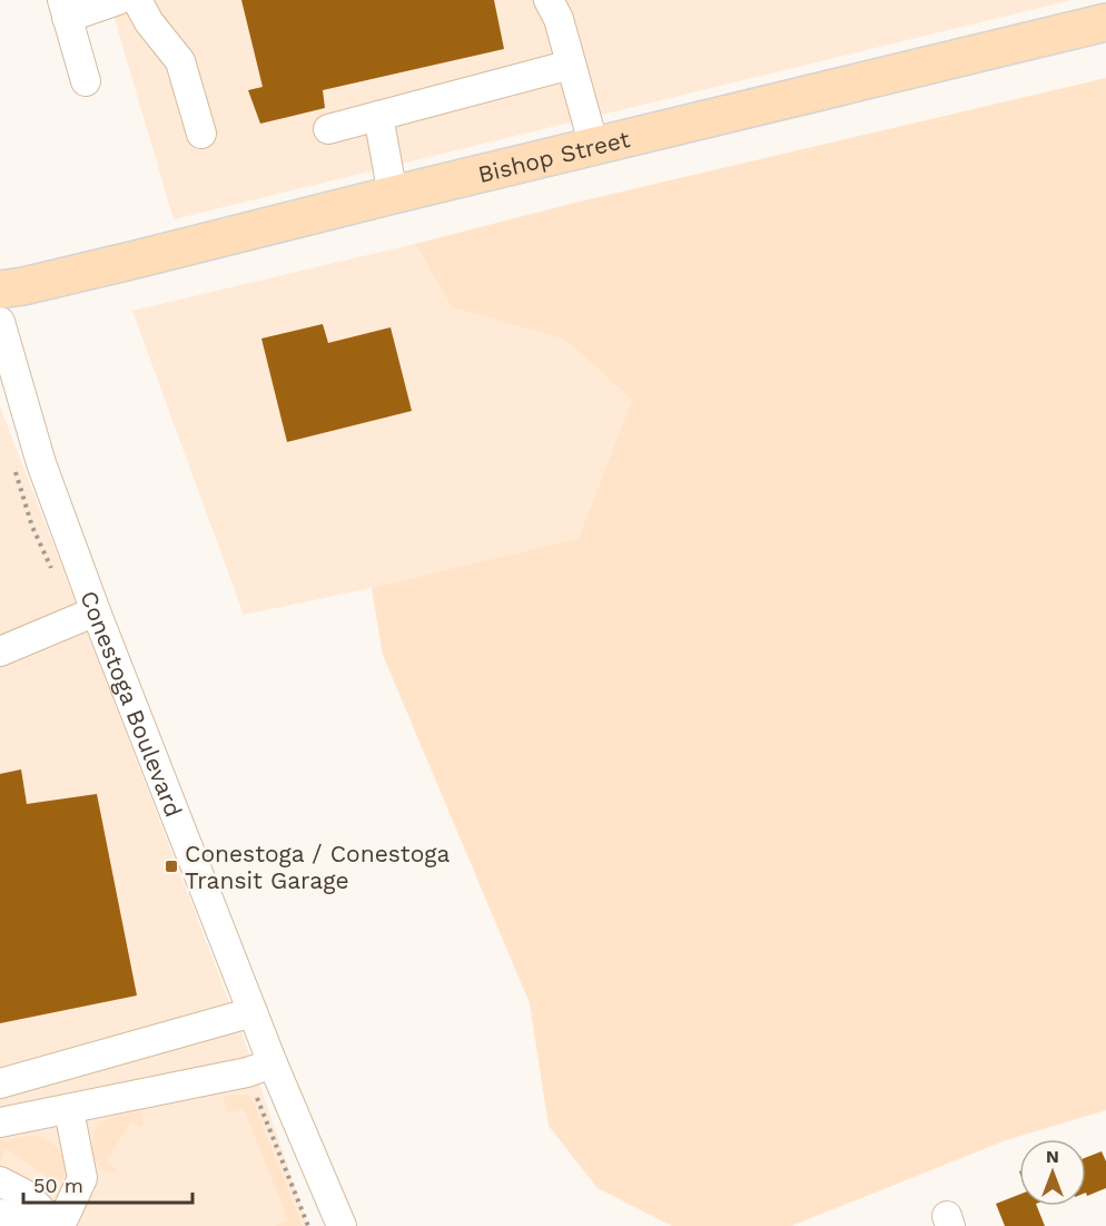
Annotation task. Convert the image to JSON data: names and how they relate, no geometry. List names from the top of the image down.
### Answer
{
  "streets": {
    "main road": ["Bishop Street"],
    "street": ["Conestoga Boulevard"]
  },
  "places": {
    "transit": ["Conestoga / Conestoga Transit Garage"]
  },
  "scale_bar": "50 m",
  "north": "top"
}
